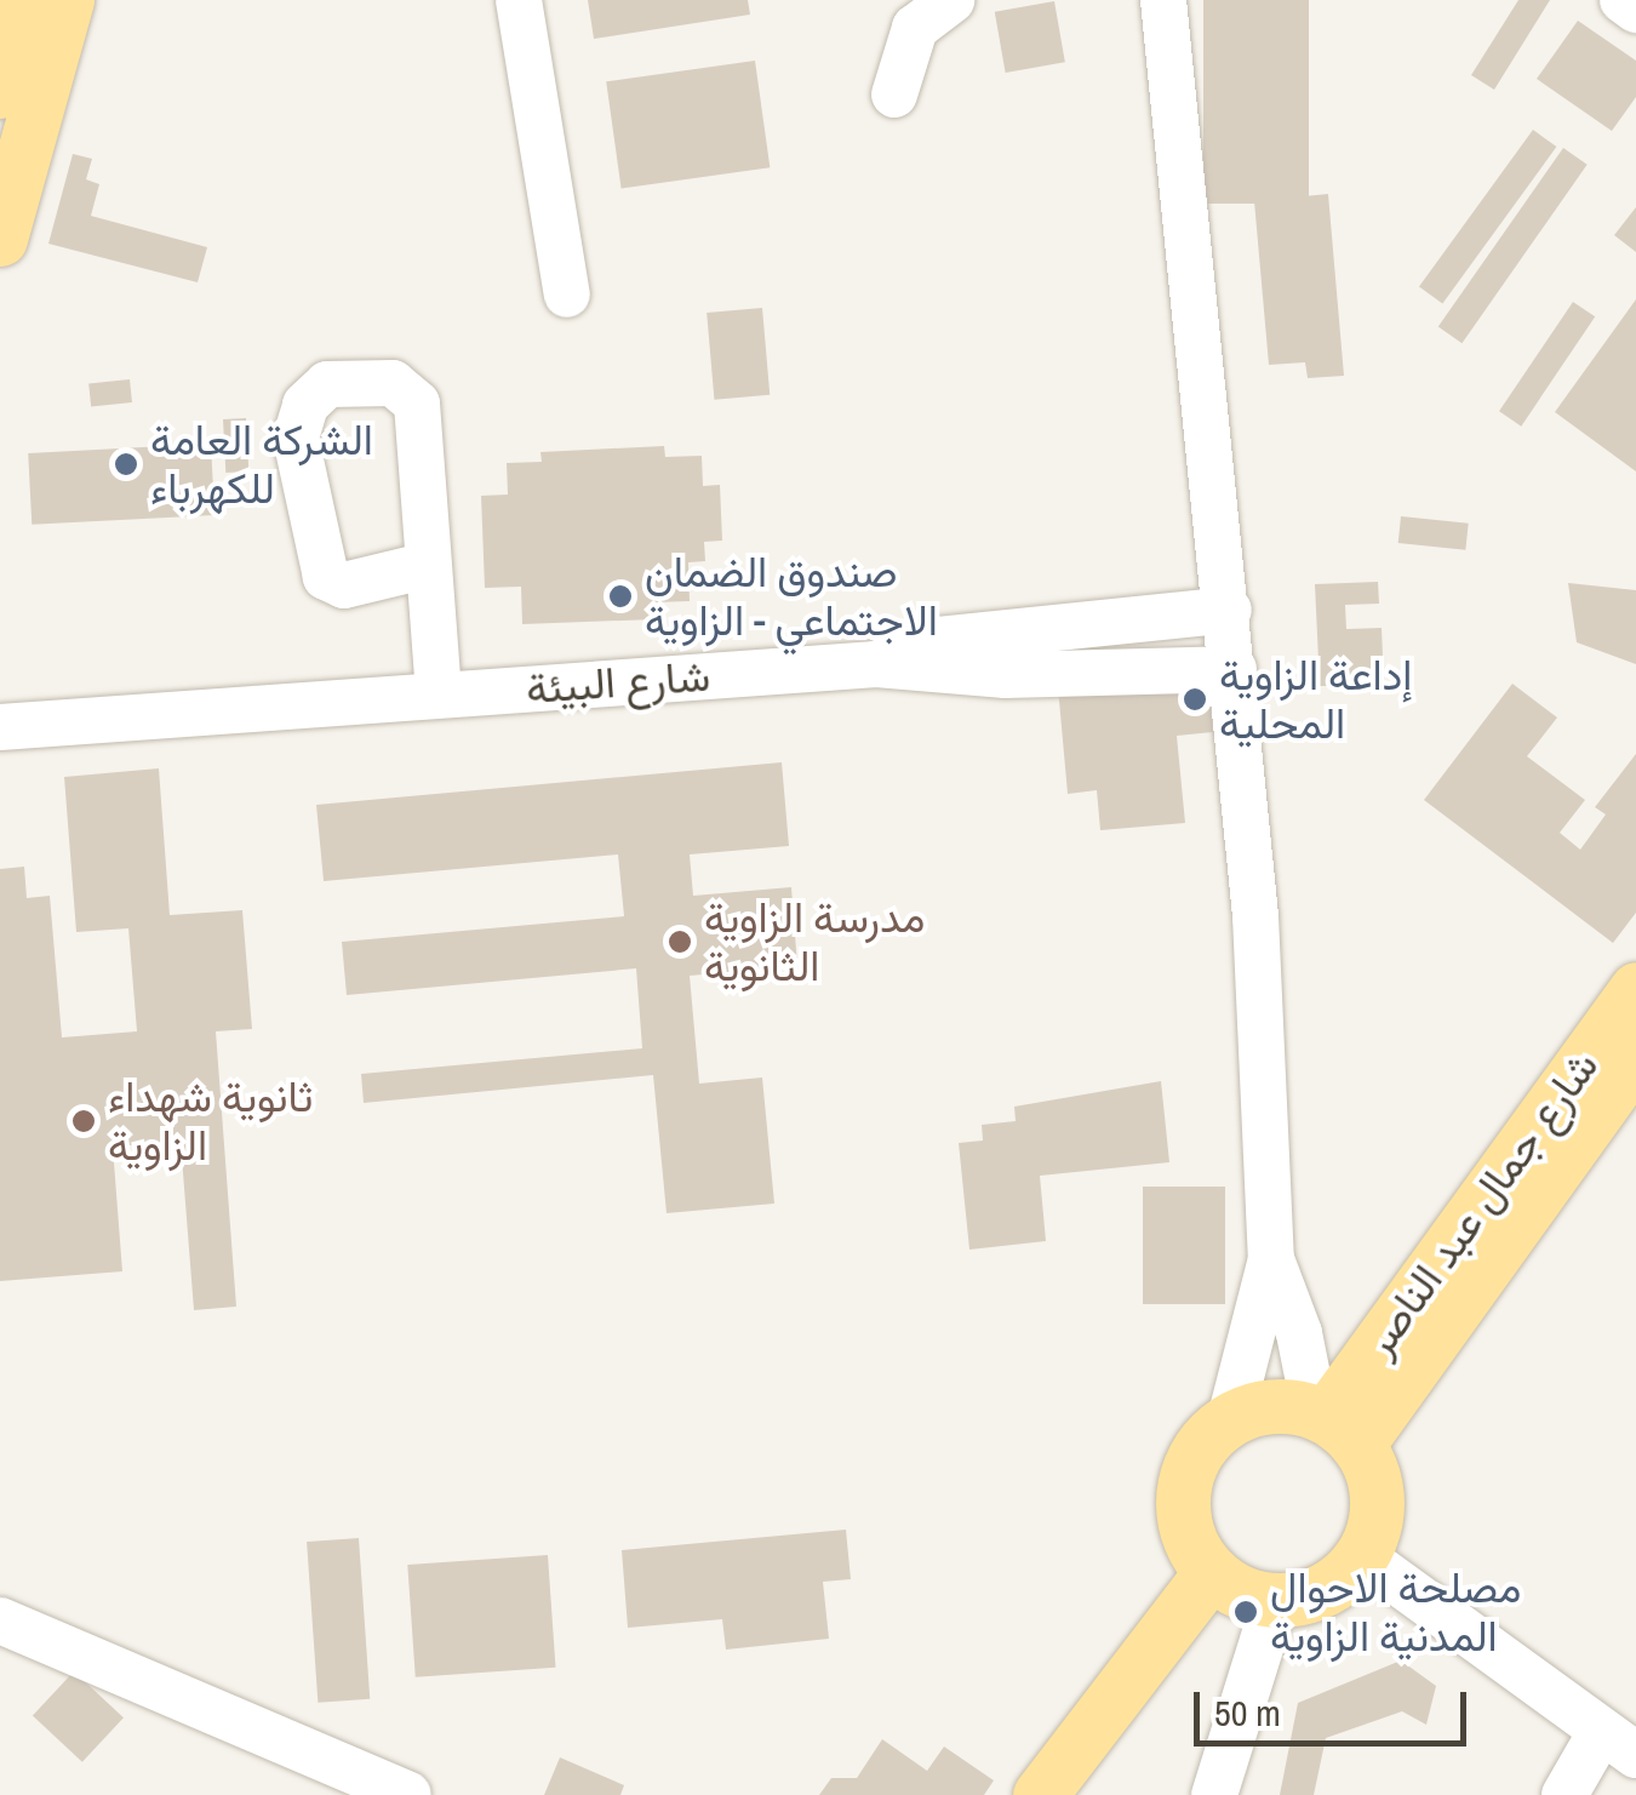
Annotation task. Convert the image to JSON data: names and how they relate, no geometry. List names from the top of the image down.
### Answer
{
  "streets": {
    "main road": ["شارع جمال عبد الناصر"],
    "street": ["شارع البيئة"]
  },
  "places": [
    "الشركة العامة للكهرباء",
    "صندوق الضمان الاجتماعي - الزاوية",
    "إداعة الزاوية المحلية",
    "مدرسة الزاوية الثانوية",
    "ثانوية شهداء الزاوية",
    "مصلحة الاحوال المدنية الزاوية"
  ],
  "scale_bar": "50 m"
}
